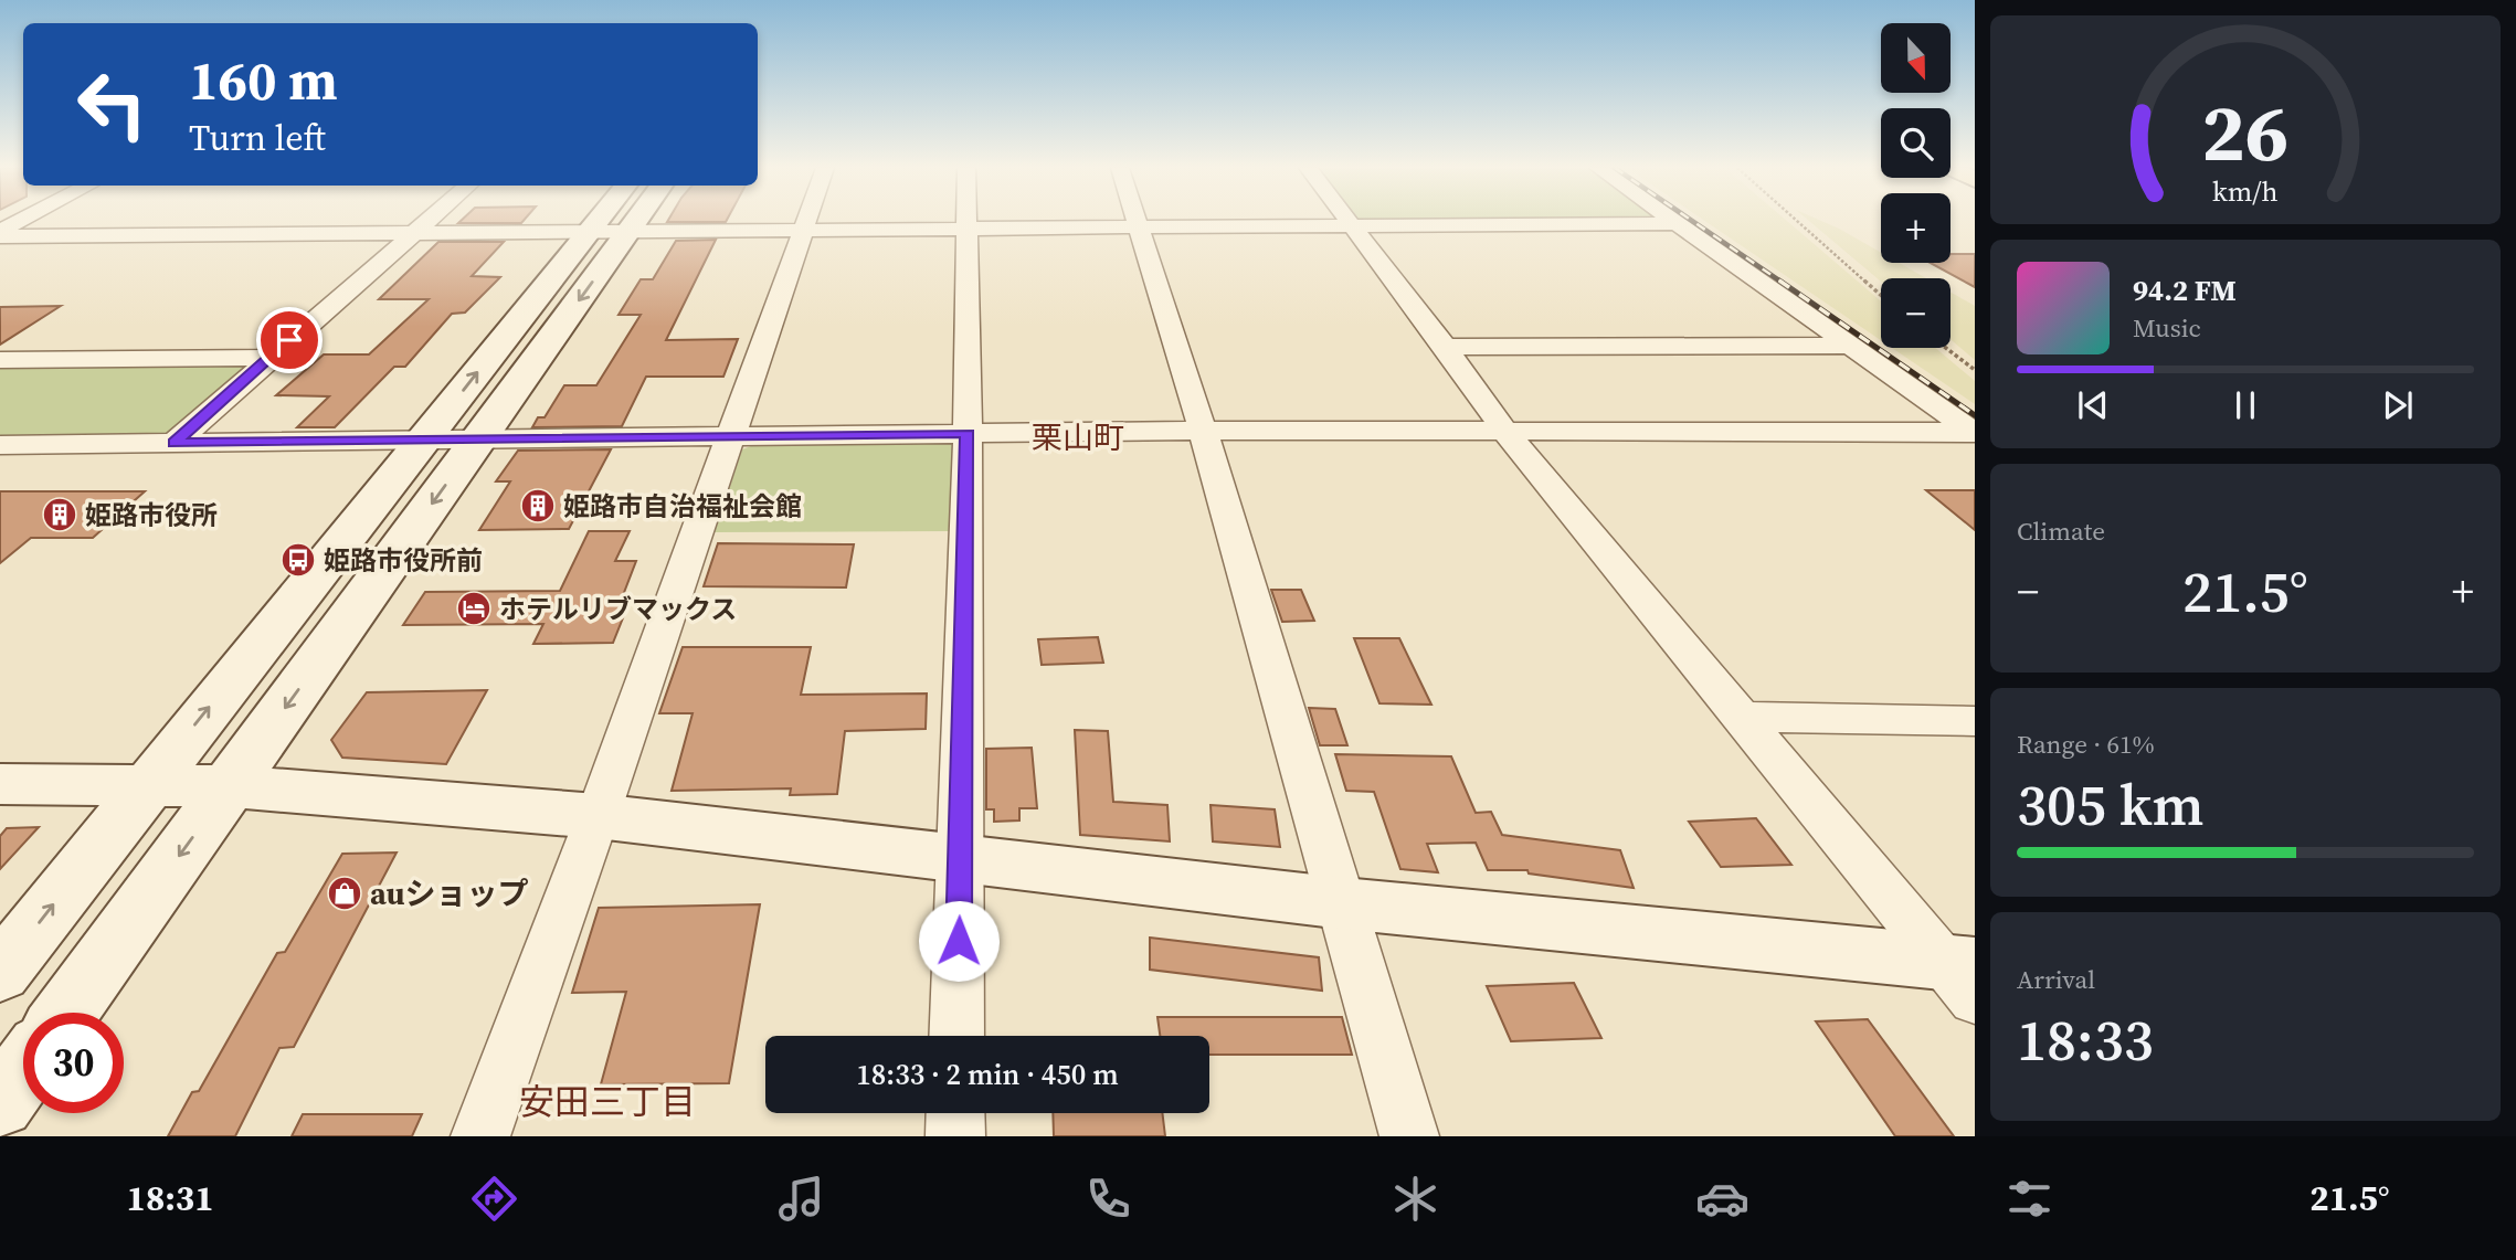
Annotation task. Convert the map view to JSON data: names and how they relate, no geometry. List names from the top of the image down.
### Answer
{
  "districts": ["栗山町", "安田三丁目"],
  "places": {
    "building": ["姫路市自治福祉会館", "姫路市役所"],
    "bus stop": ["姫路市役所前"],
    "hotel": ["ホテルリブマックス"],
    "shop": ["auショップ"]
  },
  "north": "bottom",
  "page": {
    "map_buttons": ["+", "−"],
    "turn": ["160 m", "Turn left"],
    "song": ["94.2 FM", "Music"],
    "tile": [
      "Climate",
      ["Range · 61%", "305 km"],
      ["Arrival", "18:33"]
    ],
    "heat": ["−", "21.5°", "+"],
    "limit": "30",
    "trip": "18:33 · 2 min · 450 m",
    "tabs": ["18:31", "21.5°"],
    "gauge": ["26", "km/h"]
  }
}
